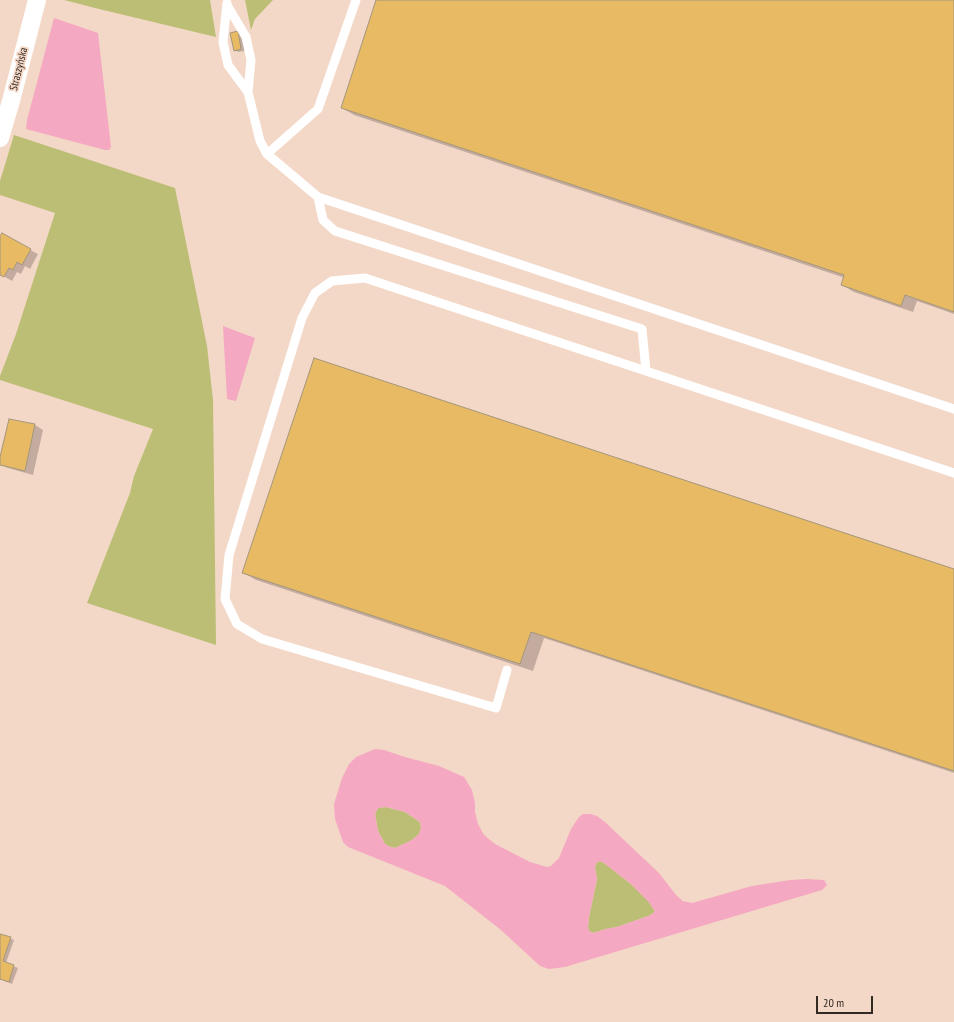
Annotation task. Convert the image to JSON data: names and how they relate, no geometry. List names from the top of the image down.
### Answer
{
  "streets": {
    "street": ["Straszyńska"]
  },
  "scale_bar": "20 m"
}
